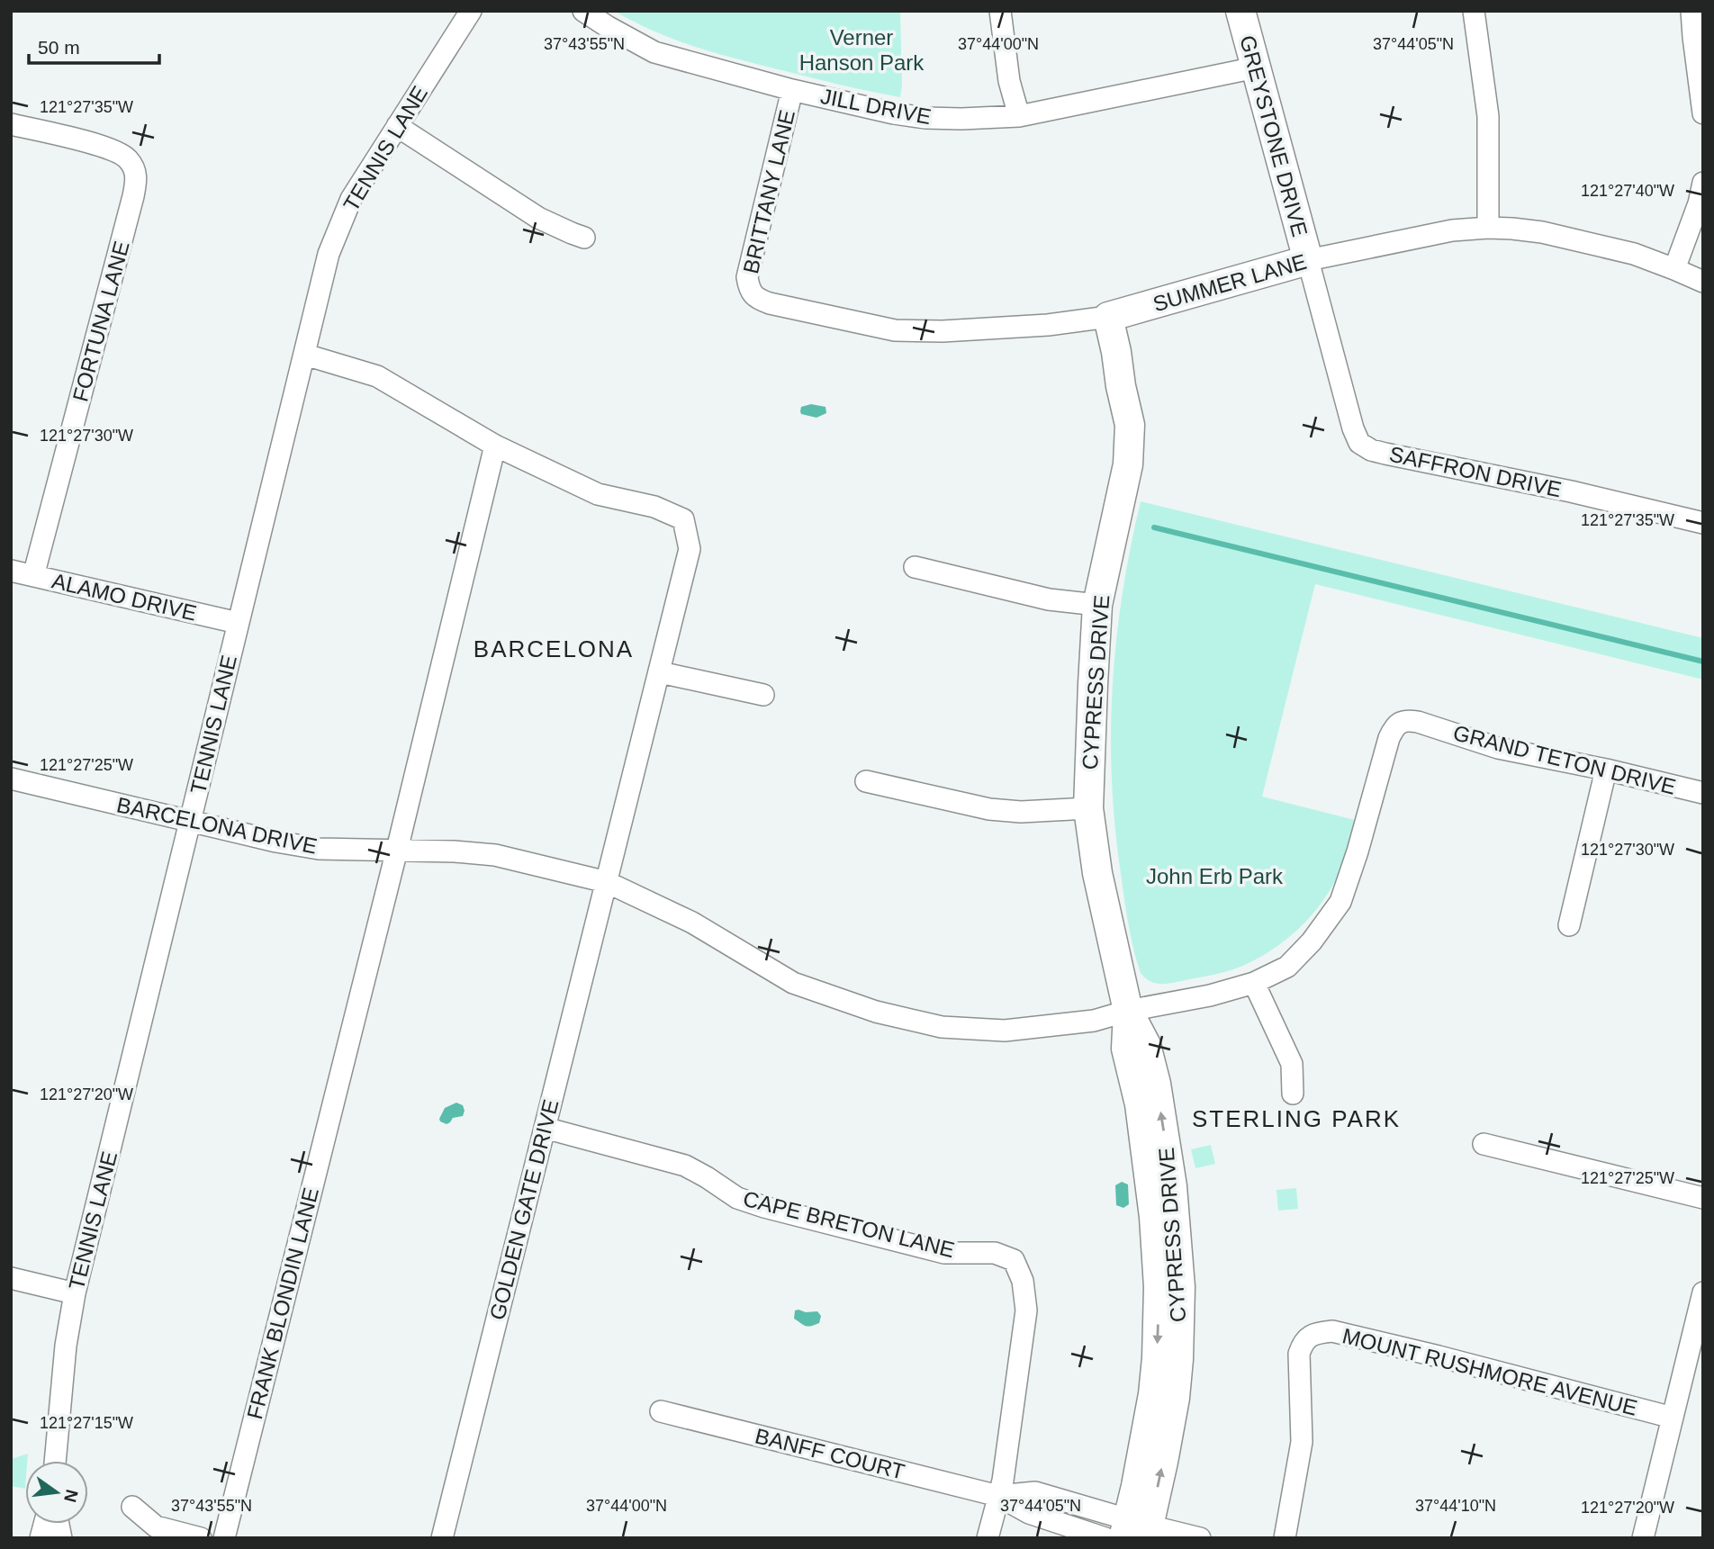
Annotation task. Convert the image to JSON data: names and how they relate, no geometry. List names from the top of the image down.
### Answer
{
  "streets": {
    "street": [
      "JILL DRIVE",
      "GREYSTONE DRIVE",
      "TENNIS LANE",
      "BRITTANY LANE",
      "SUMMER LANE",
      "FORTUNA LANE",
      "SAFFRON DRIVE",
      "ALAMO DRIVE",
      "CYPRESS DRIVE",
      "GRAND TETON DRIVE",
      "BARCELONA DRIVE",
      "GOLDEN GATE DRIVE",
      "CAPE BRETON LANE",
      "FRANK BLONDIN LANE",
      "MOUNT RUSHMORE AVENUE",
      "BANFF COURT"
    ]
  },
  "crossings": [
    ["JILL DRIVE", "GREYSTONE DRIVE"],
    ["JILL DRIVE", "BRITTANY LANE"],
    ["GREYSTONE DRIVE", "SUMMER LANE"],
    ["GREYSTONE DRIVE", "SAFFRON DRIVE"],
    ["TENNIS LANE", "ALAMO DRIVE"],
    ["TENNIS LANE", "BARCELONA DRIVE"],
    ["BRITTANY LANE", "SUMMER LANE"],
    ["SUMMER LANE", "CYPRESS DRIVE"],
    ["FORTUNA LANE", "ALAMO DRIVE"],
    ["CYPRESS DRIVE", "BARCELONA DRIVE"],
    ["GRAND TETON DRIVE", "BARCELONA DRIVE"],
    ["BARCELONA DRIVE", "GOLDEN GATE DRIVE"],
    ["BARCELONA DRIVE", "FRANK BLONDIN LANE"],
    ["GOLDEN GATE DRIVE", "CAPE BRETON LANE"],
    ["GOLDEN GATE DRIVE", "FRANK BLONDIN LANE"],
    ["CAPE BRETON LANE", "BANFF COURT"]
  ],
  "districts": ["BARCELONA", "STERLING PARK"],
  "parks": ["Verner Hanson Park", "John Erb Park"],
  "scale_bar": "50 m",
  "north": "right",
  "coordinates": [
    "37°43'55\"N",
    "37°44'00\"N",
    "37°44'05\"N",
    "121°27'35\"W",
    "121°27'40\"W",
    "121°27'30\"W",
    "121°27'25\"W",
    "121°27'20\"W",
    "121°27'15\"W",
    "37°44'10\"N"
  ]
}
